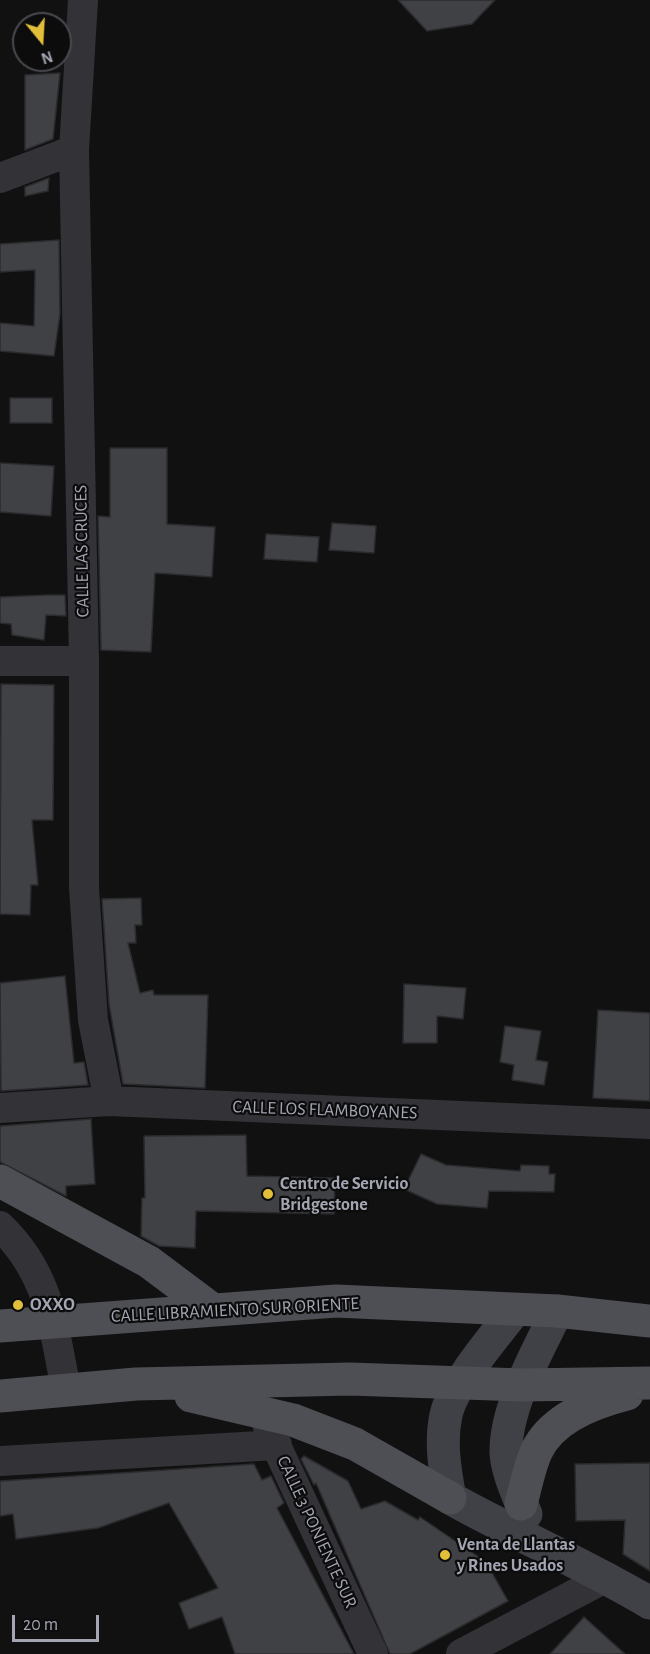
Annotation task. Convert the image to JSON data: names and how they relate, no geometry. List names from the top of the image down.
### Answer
{
  "streets": {
    "main road": ["CALLE LIBRAMIENTO SUR ORIENTE"],
    "street": ["CALLE LAS CRUCES", "CALLE LOS FLAMBOYANES", "CALLE 3 PONIENTE SUR"]
  },
  "crossings": [
    ["CALLE LAS CRUCES", "CALLE LOS FLAMBOYANES"]
  ],
  "places": ["Centro de Servicio Bridgestone", "OXXO", "Venta de Llantas y Rines Usados"],
  "scale_bar": "20 m",
  "north": "bottom"
}
